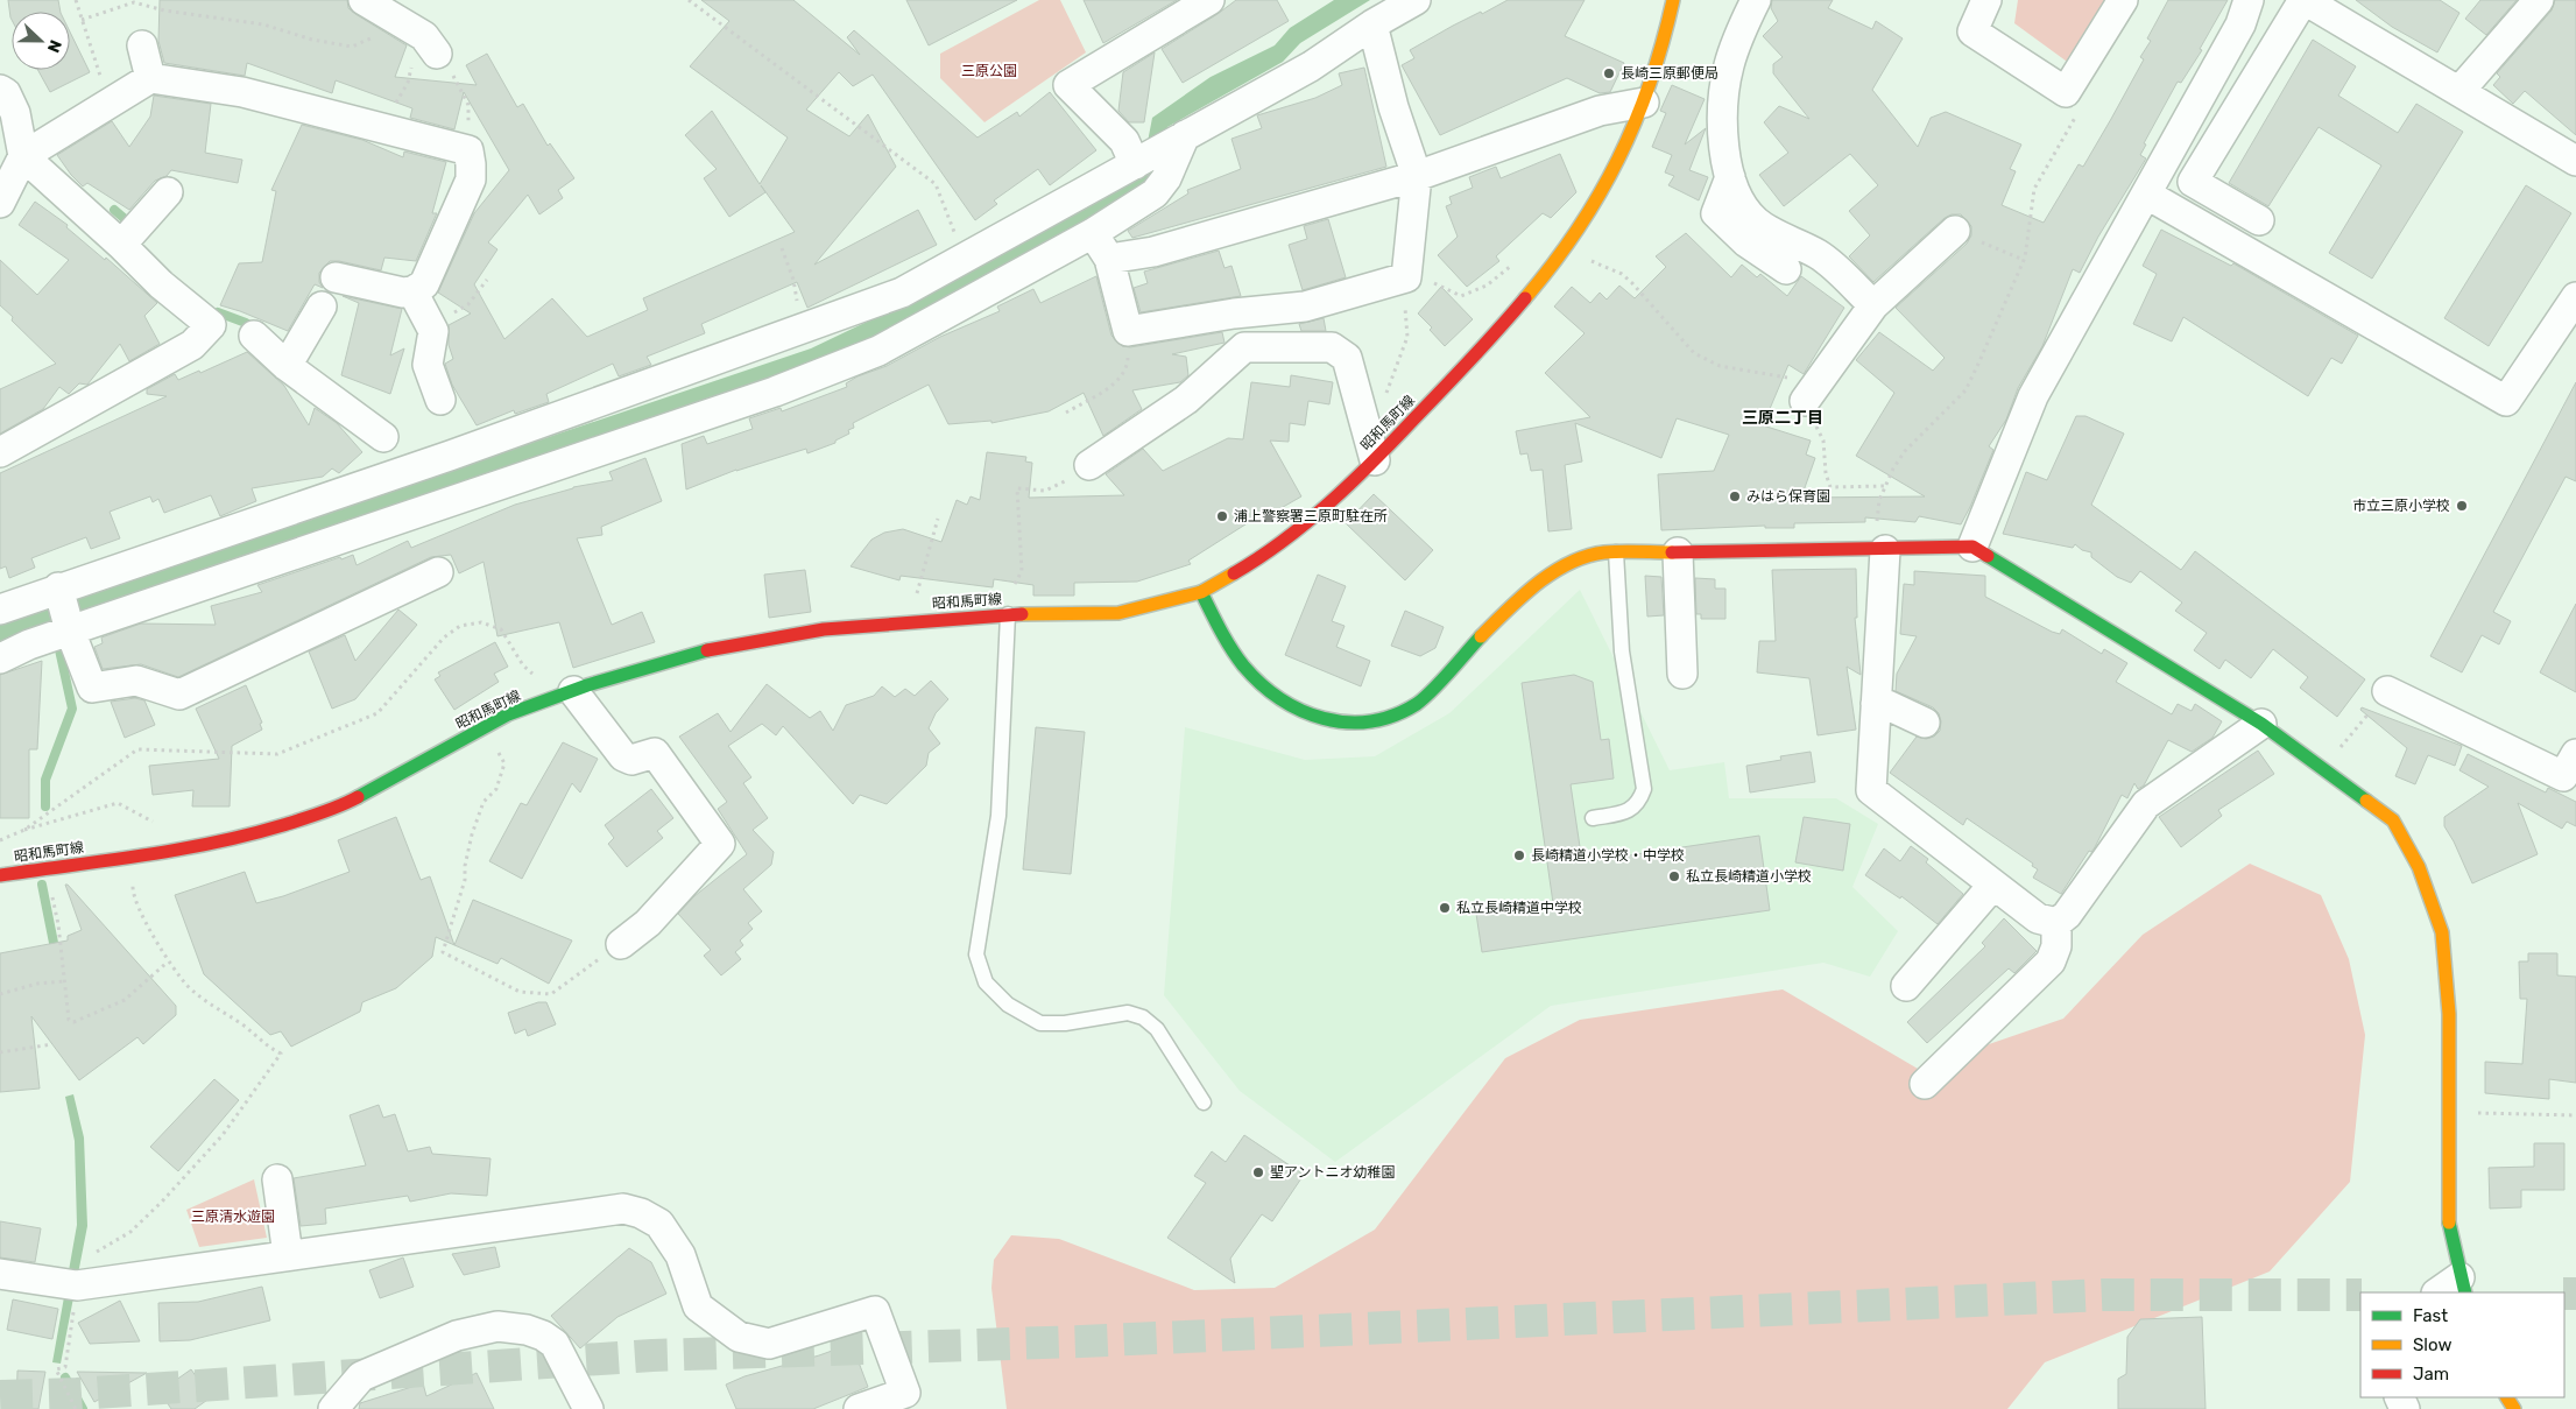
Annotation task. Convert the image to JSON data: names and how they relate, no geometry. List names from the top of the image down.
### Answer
{
  "streets": {
    "main road": ["昭和馬町線"]
  },
  "districts": ["三原二丁目"],
  "parks": ["三原公園", "三原清水遊園"],
  "places": [
    "長崎三原郵便局",
    "みはら保育園",
    "市立三原小学校",
    "浦上警察署三原町駐在所",
    "長崎精道小学校・中学校",
    "私立長崎精道小学校",
    "私立長崎精道中学校",
    "聖アントニオ幼稚園"
  ],
  "legend": ["Fast", "Slow", "Jam"],
  "north": "right"
}
